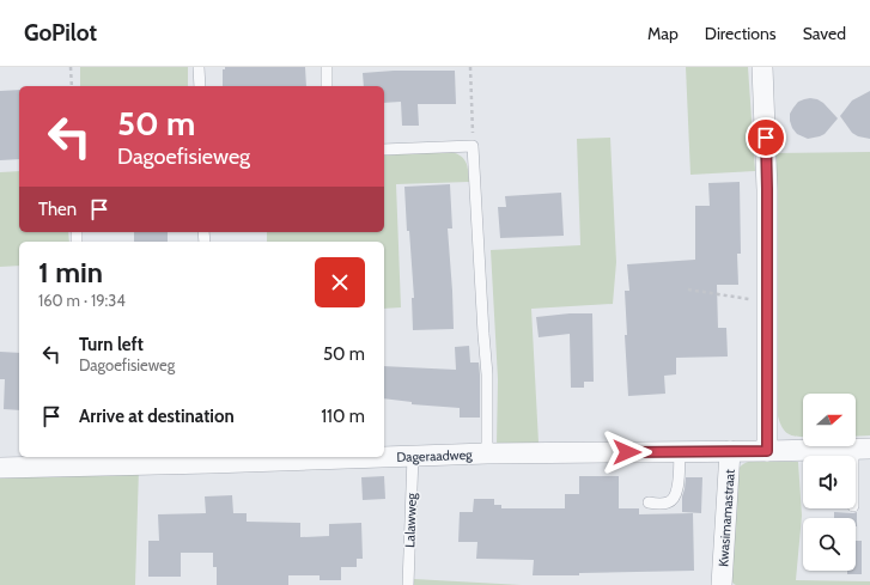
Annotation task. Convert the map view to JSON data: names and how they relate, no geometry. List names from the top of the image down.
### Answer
{
  "streets": {
    "street": ["Dageraadweg", "Kwasimamastraat"],
    "lane": ["Lalawweg"]
  },
  "crossings": [
    ["Dageraadweg", "Kwasimamastraat"],
    ["Dageraadweg", "Lalawweg"]
  ],
  "north": "right",
  "page": {
    "header": "GoPilot",
    "nav": ["Map", "Directions", "Saved"],
    "turn": ["50 m", "Dagoefisieweg"],
    "then": "Then",
    "heading": ["1 min", "160 m · 19:34"],
    "list": [
      {
        "name": "Turn left",
        "note": "Dagoefisieweg",
        "value": "50 m"
      },
      {
        "name": "Arrive at destination",
        "value": "110 m"
      }
    ]
  }
}
